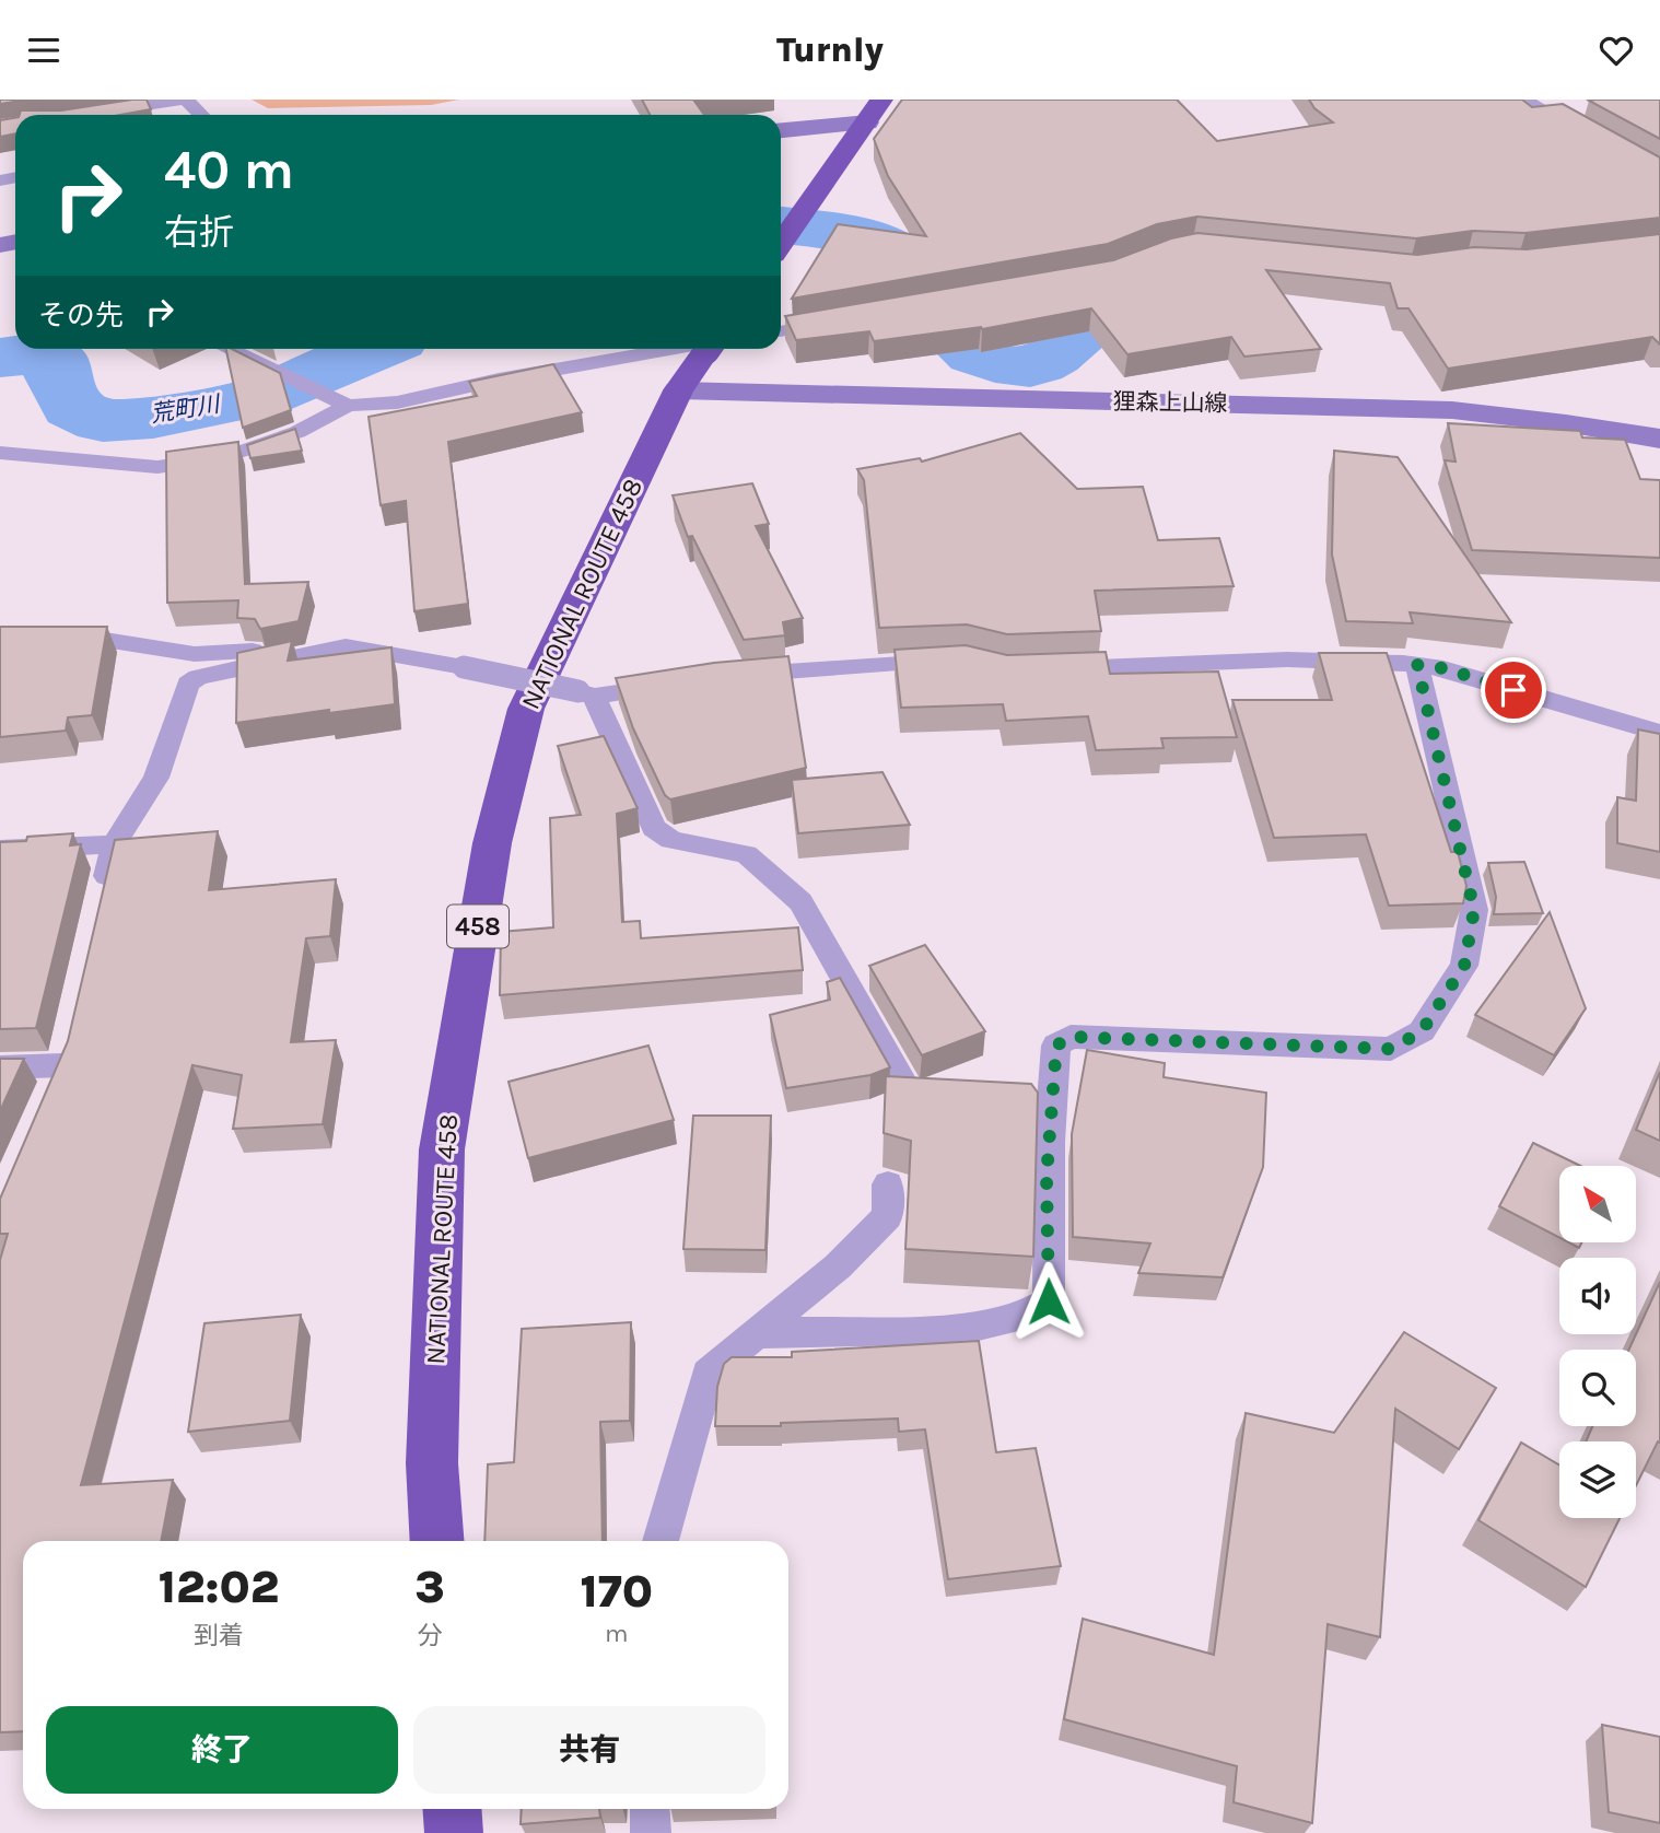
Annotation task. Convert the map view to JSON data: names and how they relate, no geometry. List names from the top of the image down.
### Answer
{
  "streets": {
    "highway": ["NATIONAL ROUTE 458", "458"],
    "main road": ["狸森上山線"]
  },
  "crossings": [
    ["狸森上山線", "NATIONAL ROUTE 458"]
  ],
  "water": ["荒町川"],
  "north": "top left",
  "page": {
    "header": "Turnly",
    "turn": ["40 m", "右折"],
    "then": "その先",
    "eta": [
      "12:02",
      "到着",
      "3",
      "分",
      "170",
      "m"
    ],
    "buttons": ["終了", "共有"]
  }
}
